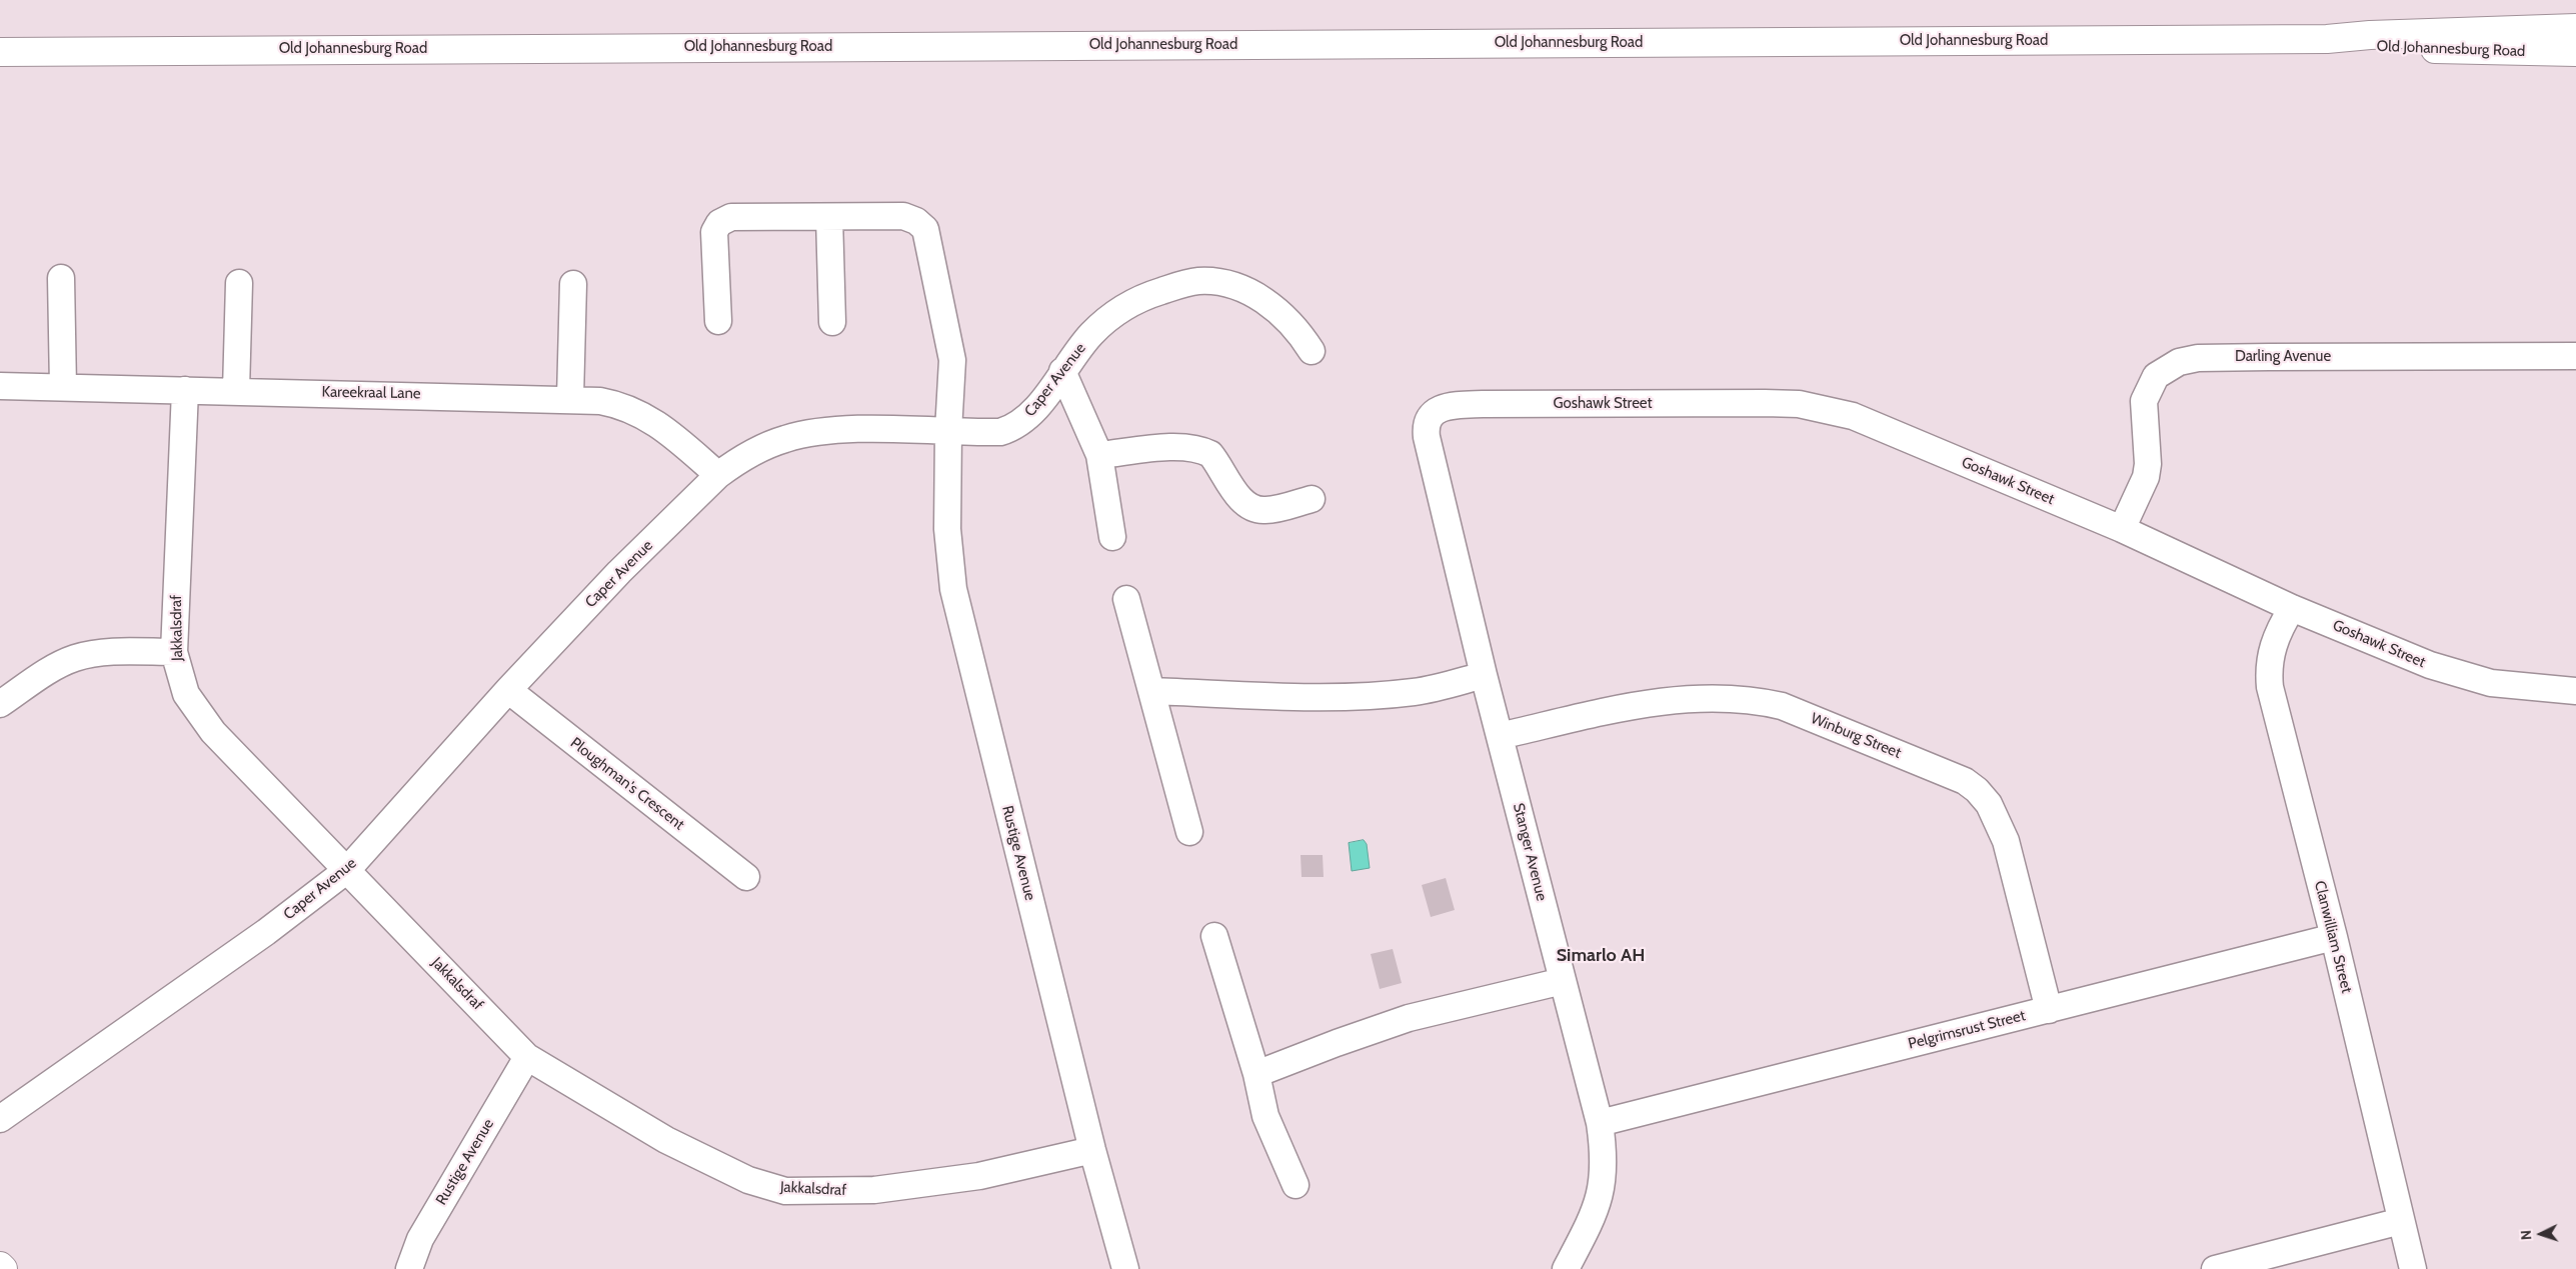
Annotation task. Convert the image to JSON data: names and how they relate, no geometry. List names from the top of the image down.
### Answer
{
  "streets": {
    "main road": ["Old Johannesburg Road"],
    "street": [
      "Darling Avenue",
      "Caper Avenue",
      "Kareekraal Lane",
      "Goshawk Street",
      "Jakkalsdraf",
      "Winburg Street",
      "Ploughman's Crescent",
      "Stanger Avenue",
      "Rustige Avenue",
      "Clanwilliam Street",
      "Pelgrimsrust Street"
    ]
  },
  "crossings": [
    ["Darling Avenue", "Goshawk Street"],
    ["Caper Avenue", "Kareekraal Lane"],
    ["Caper Avenue", "Jakkalsdraf"],
    ["Caper Avenue", "Ploughman's Crescent"],
    ["Caper Avenue", "Rustige Avenue"],
    ["Kareekraal Lane", "Jakkalsdraf"],
    ["Goshawk Street", "Stanger Avenue"],
    ["Goshawk Street", "Clanwilliam Street"],
    ["Jakkalsdraf", "Rustige Avenue"],
    ["Winburg Street", "Stanger Avenue"],
    ["Winburg Street", "Pelgrimsrust Street"],
    ["Stanger Avenue", "Pelgrimsrust Street"],
    ["Clanwilliam Street", "Pelgrimsrust Street"]
  ],
  "districts": ["Simarlo AH"],
  "north": "left"
}
